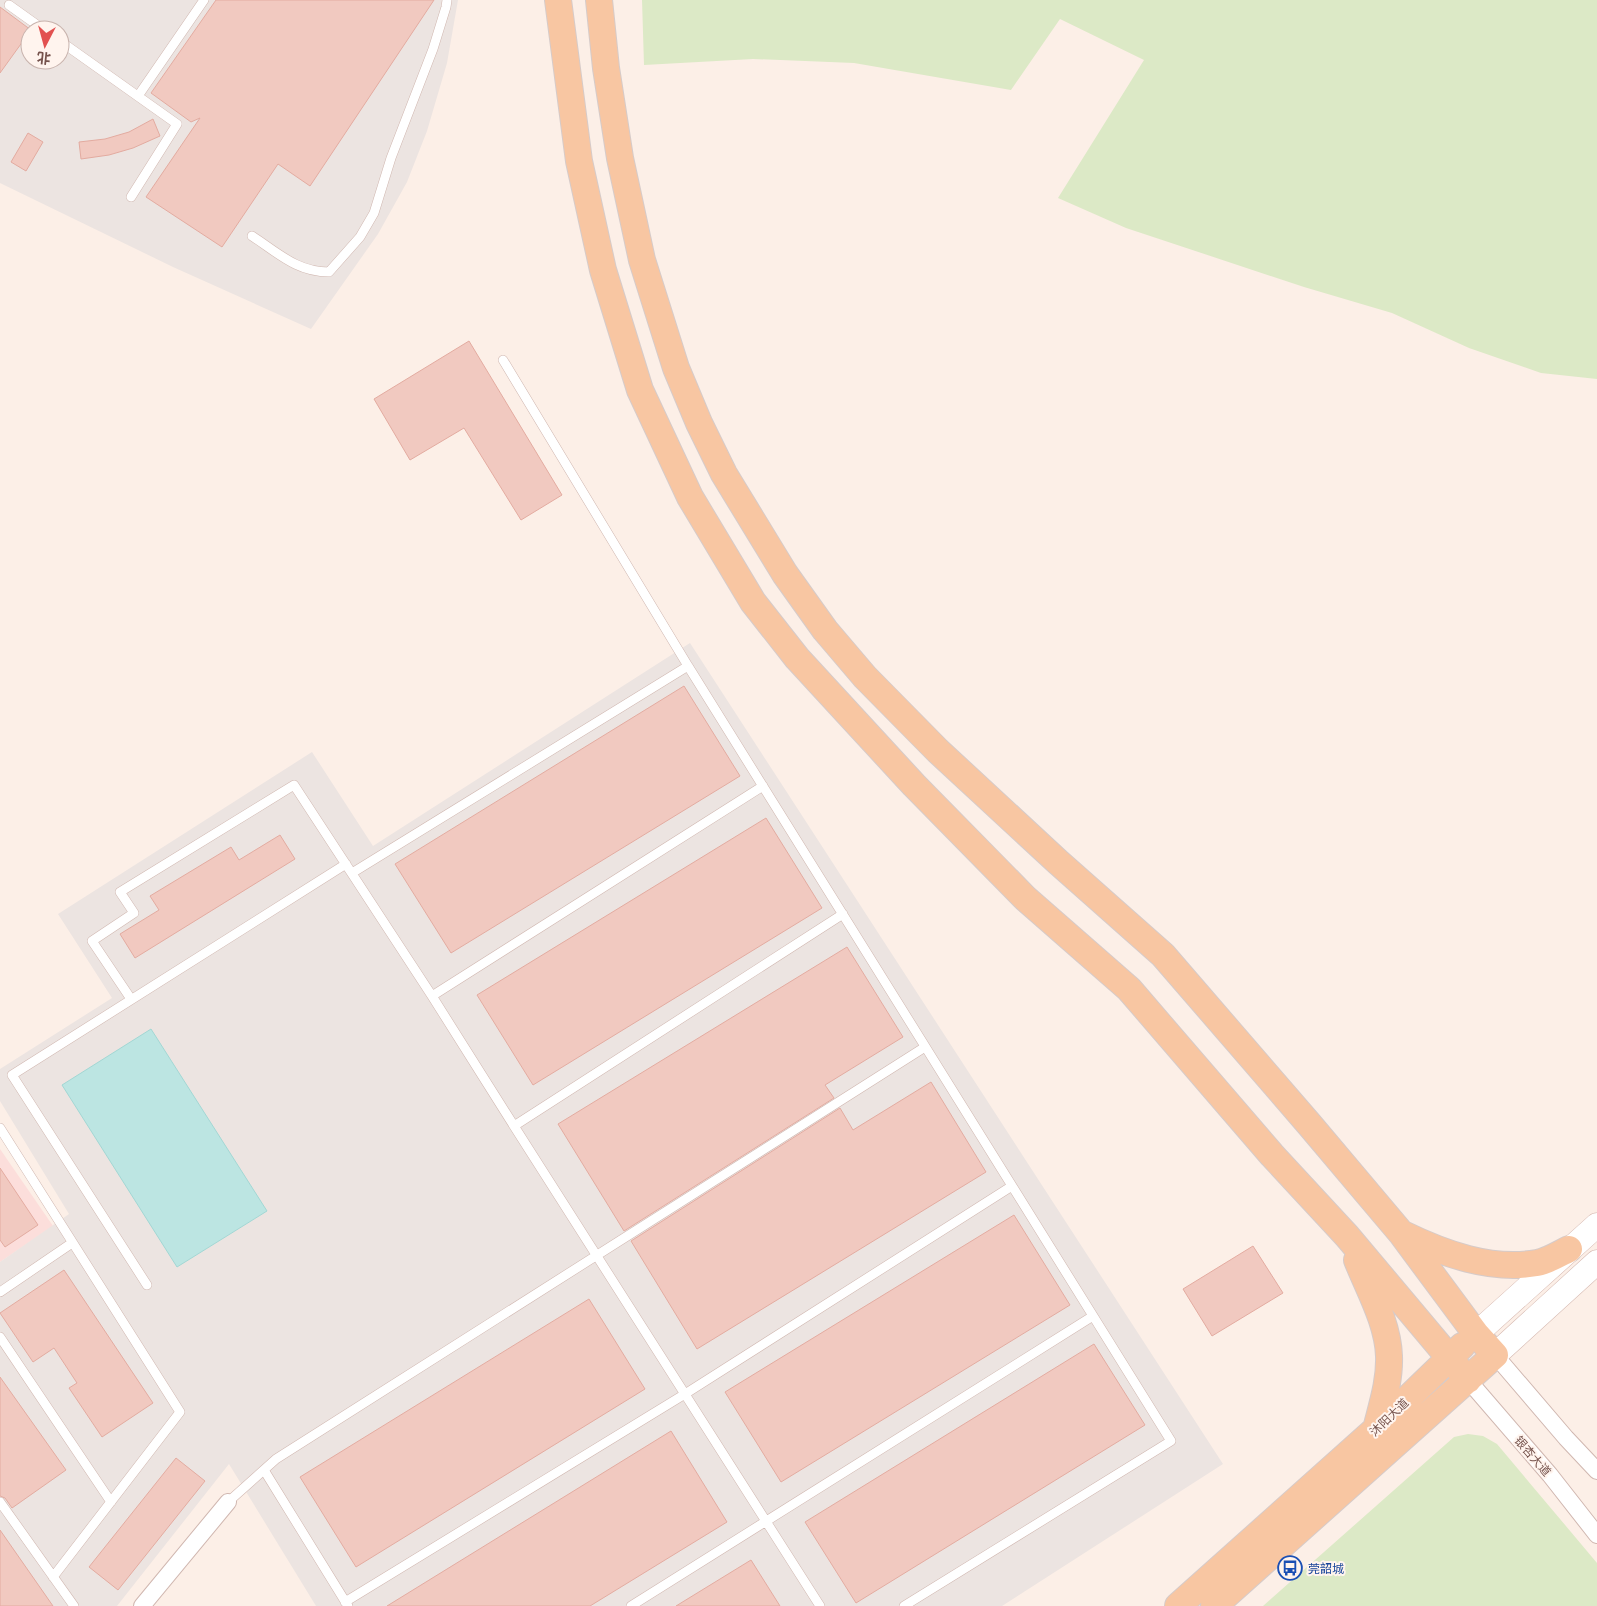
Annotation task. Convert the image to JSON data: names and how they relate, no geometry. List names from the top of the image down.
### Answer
{
  "streets": {
    "main road": ["沐阳大道"],
    "street": ["银杏大道"]
  },
  "crossings": [
    ["沐阳大道", "银杏大道"]
  ],
  "places": {
    "bus stop": ["莞韶城"]
  },
  "north": "bottom"
}
